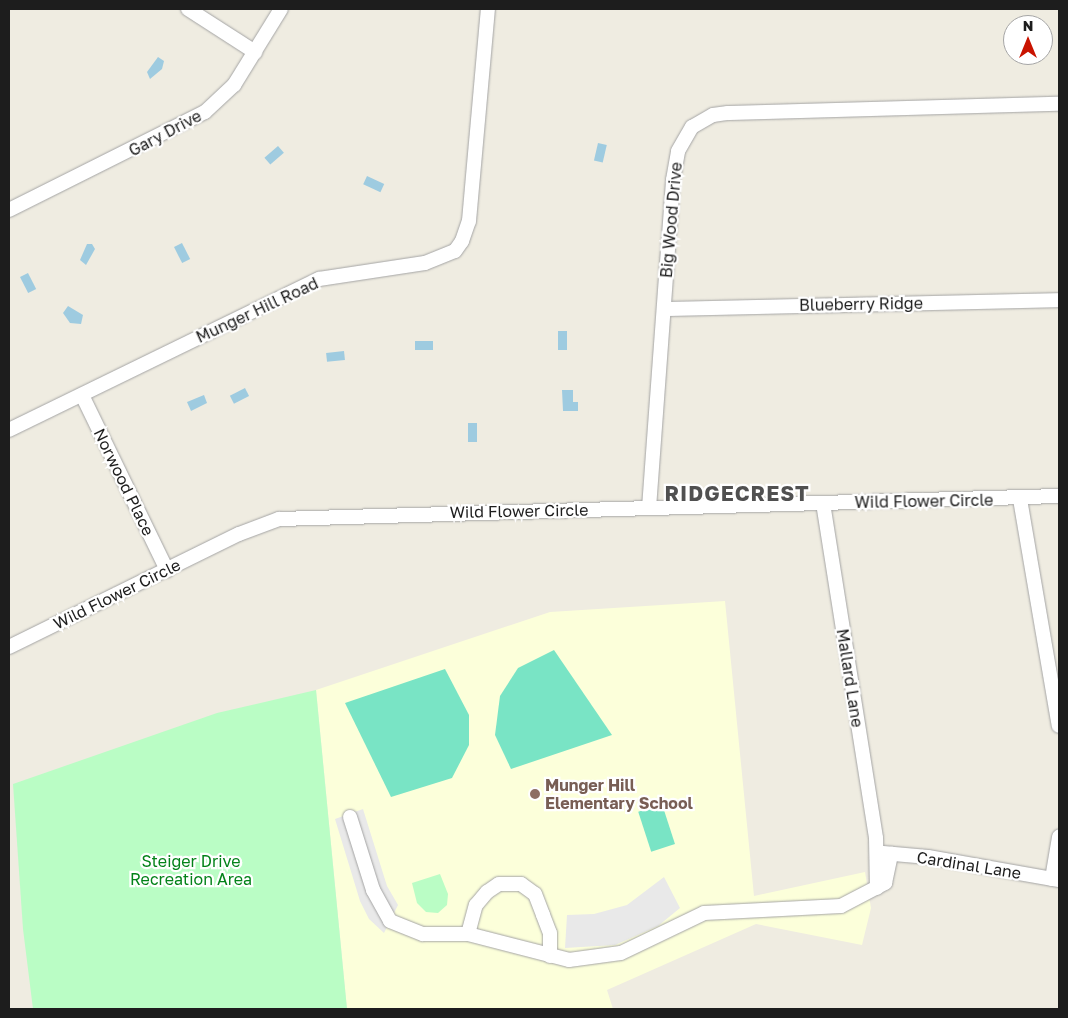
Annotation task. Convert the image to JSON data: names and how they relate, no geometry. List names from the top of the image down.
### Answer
{
  "streets": {
    "street": [
      "Gary Drive",
      "Big Wood Drive",
      "Blueberry Ridge",
      "Munger Hill Road",
      "Norwood Place",
      "Wild Flower Circle",
      "Mallard Lane",
      "Cardinal Lane"
    ]
  },
  "crossings": [
    ["Big Wood Drive", "Blueberry Ridge"],
    ["Big Wood Drive", "Wild Flower Circle"],
    ["Munger Hill Road", "Norwood Place"],
    ["Norwood Place", "Wild Flower Circle"],
    ["Wild Flower Circle", "Mallard Lane"],
    ["Mallard Lane", "Cardinal Lane"]
  ],
  "districts": ["RIDGECREST"],
  "parks": ["Steiger Drive Recreation Area"],
  "places": ["Munger Hill Elementary School"],
  "north": "top"
}
